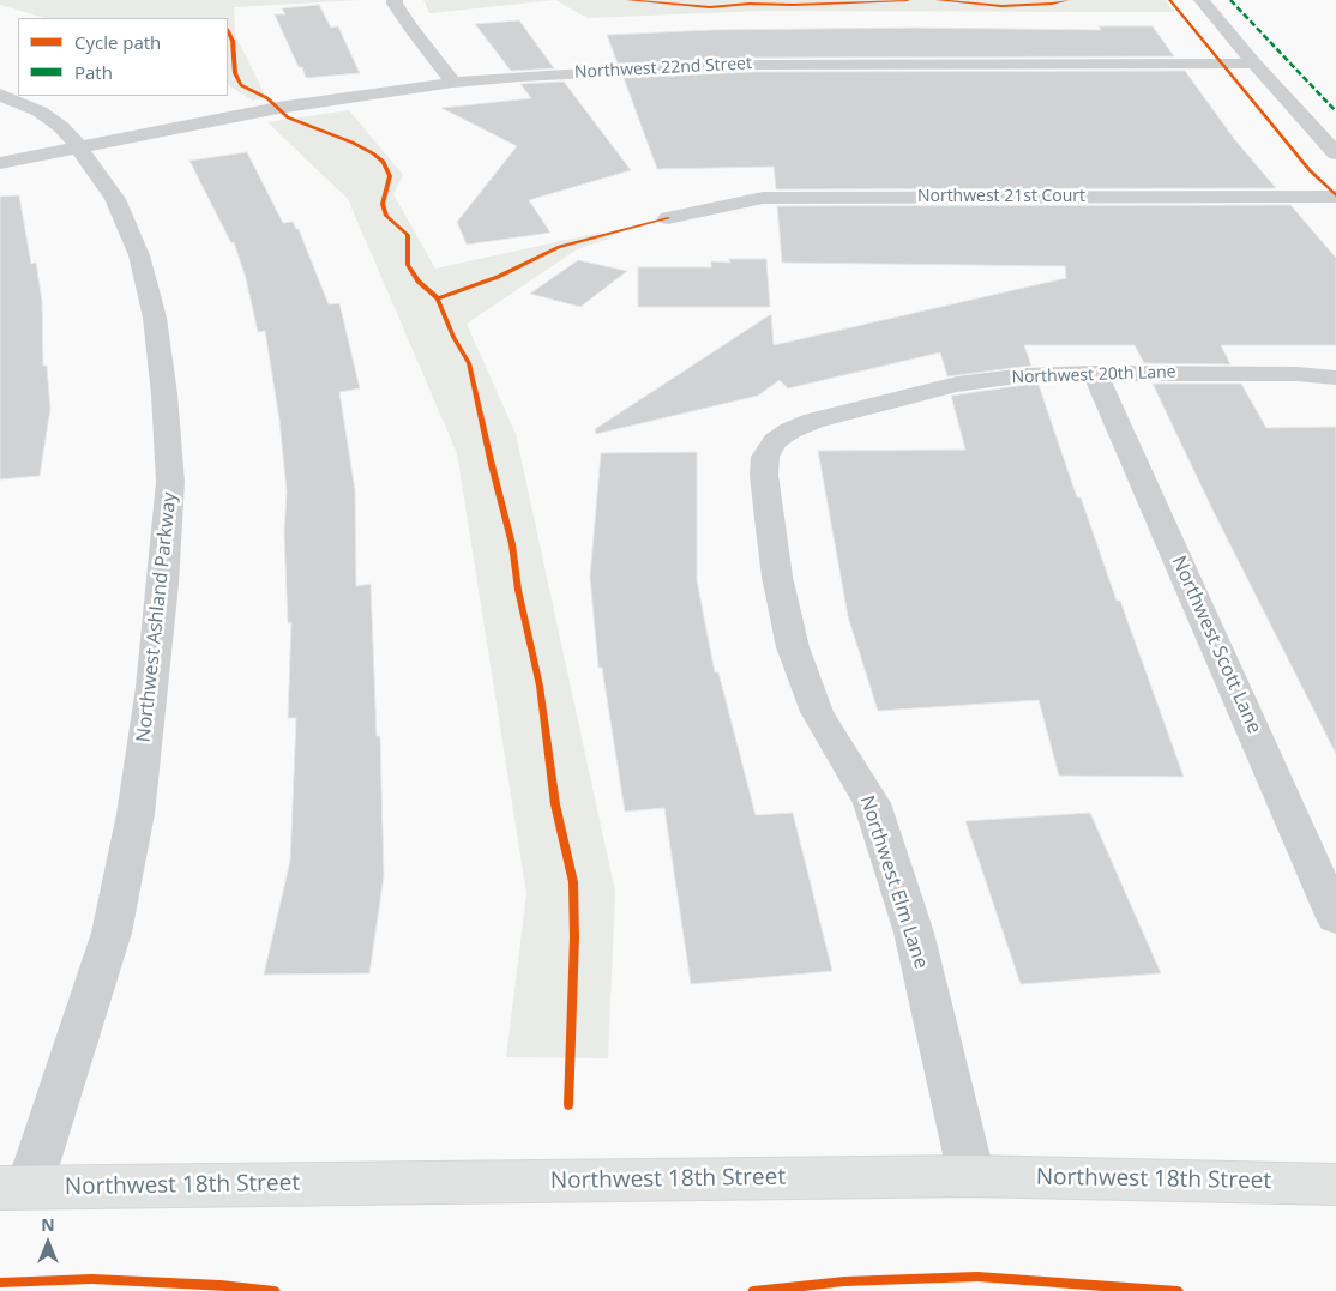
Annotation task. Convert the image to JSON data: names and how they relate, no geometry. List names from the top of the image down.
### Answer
{
  "streets": {
    "main road": ["Northwest 18th Street"],
    "street": [
      "Northwest 22nd Street",
      "Northwest 21st Court",
      "Northwest 20th Lane",
      "Northwest Ashland Parkway",
      "Northwest Scott Lane",
      "Northwest Elm Lane"
    ]
  },
  "crossings": [
    ["Northwest 22nd Street", "Northwest Ashland Parkway"],
    ["Northwest 20th Lane", "Northwest Scott Lane"],
    ["Northwest 20th Lane", "Northwest Elm Lane"],
    ["Northwest Ashland Parkway", "Northwest 18th Street"],
    ["Northwest Elm Lane", "Northwest 18th Street"]
  ],
  "legend": ["Cycle path", "Path"],
  "north": "top"
}
